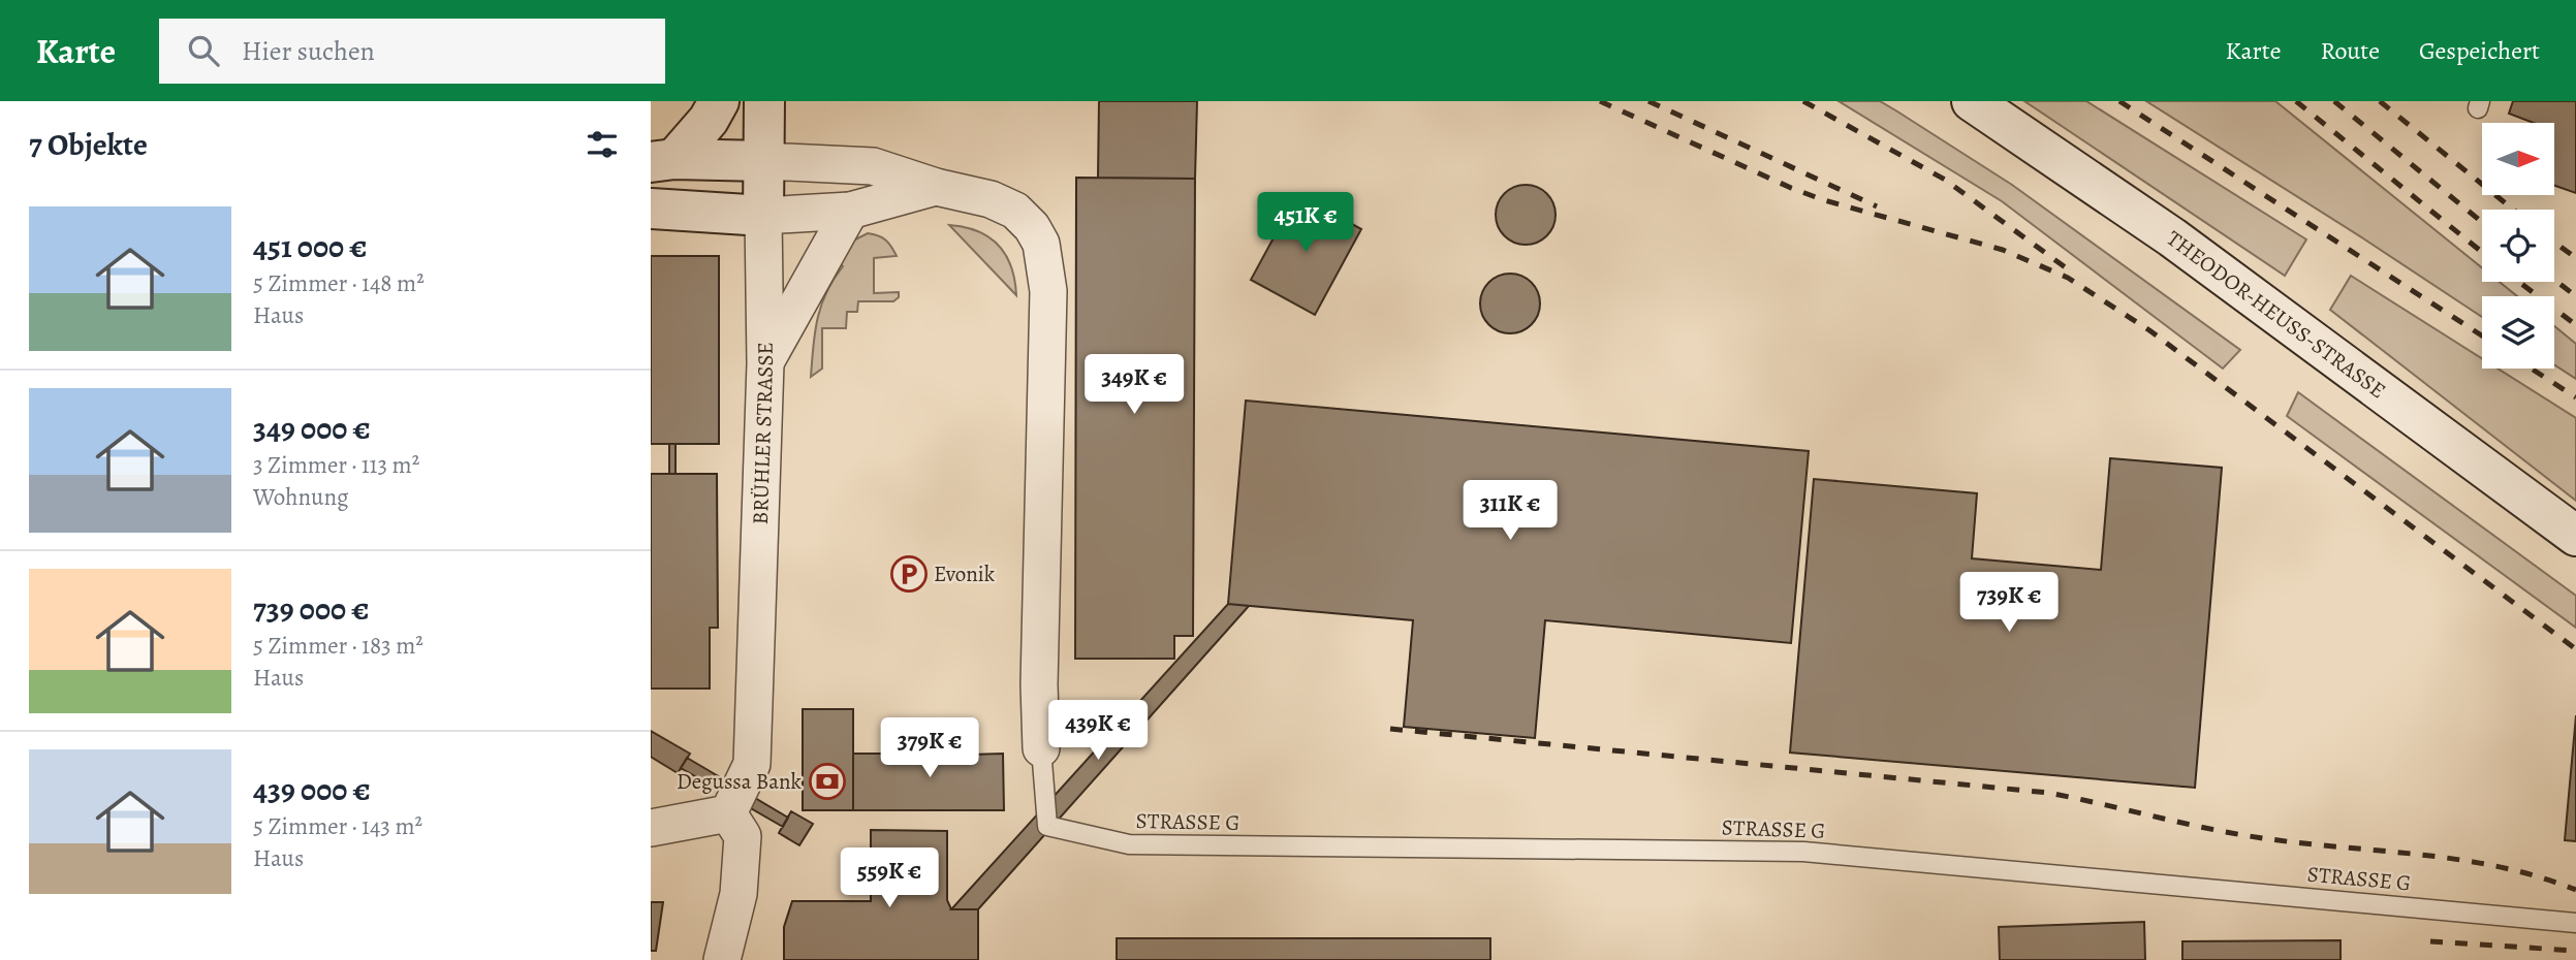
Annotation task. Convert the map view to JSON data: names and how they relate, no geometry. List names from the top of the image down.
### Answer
{
  "streets": {
    "main road": ["THEODOR-HEUSS-STRASSE", "BRÜHLER STRASSE"],
    "lane": ["STRASSE G"]
  },
  "places": {
    "parking": ["Evonik"],
    "bank": ["Degussa Bank"]
  },
  "north": "right",
  "page": {
    "header": "Karte",
    "search": "Hier suchen",
    "nav": ["Karte", "Route", "Gespeichert"],
    "heading": "7 Objekte",
    "list": [
      {
        "name": "451 000 €",
        "note": "5 Zimmer · 148 m² · Haus"
      },
      {
        "name": "349 000 €",
        "note": "3 Zimmer · 113 m² · Wohnung"
      },
      {
        "name": "739 000 €",
        "note": "5 Zimmer · 183 m² · Haus"
      },
      {
        "name": "439 000 €",
        "note": "5 Zimmer · 143 m² · Haus"
      }
    ],
    "price": [
      "451K €",
      "349K €",
      "311K €",
      "739K €",
      "439K €",
      "379K €",
      "559K €"
    ]
  }
}
